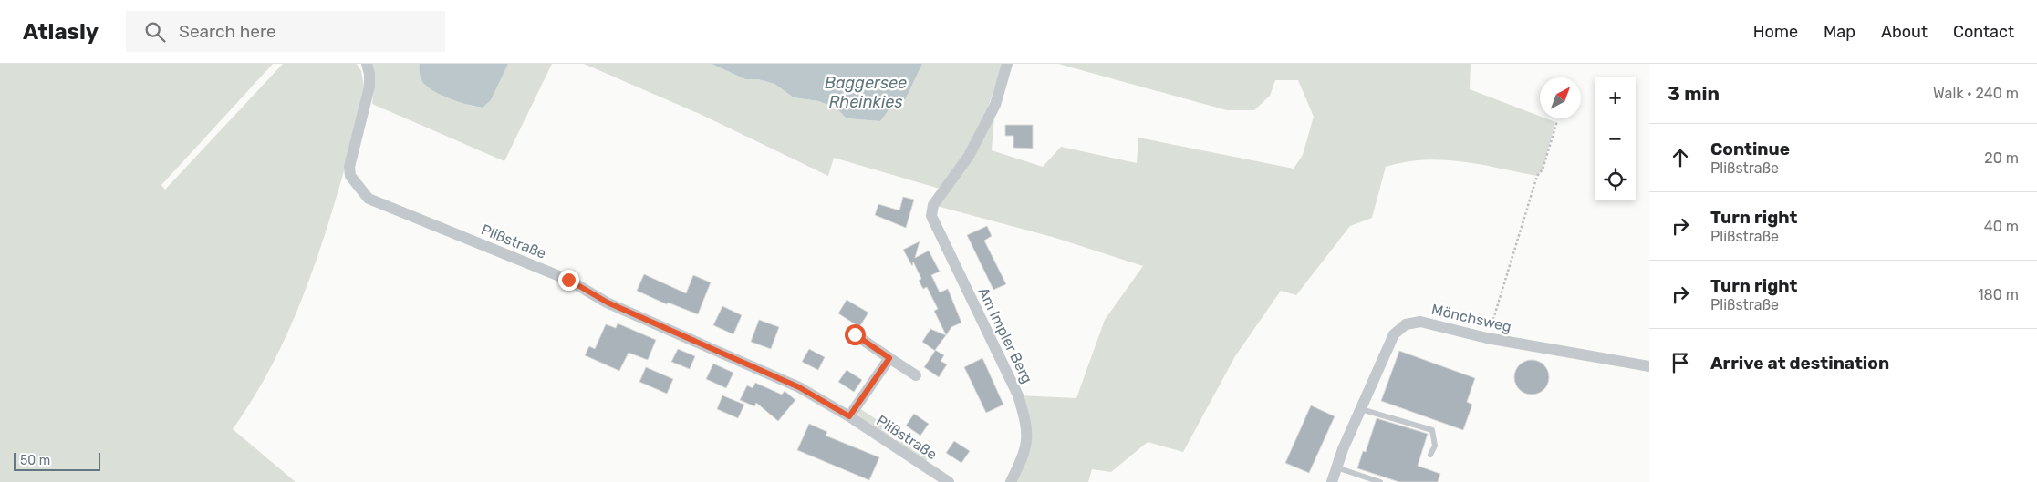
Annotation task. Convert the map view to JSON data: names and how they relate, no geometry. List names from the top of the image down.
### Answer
{
  "streets": {
    "street": ["Plißstraße", "Mönchsweg", "Am Impler Berg"]
  },
  "water": ["Baggersee Rheinkies"],
  "scale_bar": "50 m",
  "north": "top right",
  "page": {
    "header": "Atlasly",
    "search": "Search here",
    "nav": [
      "Home",
      "Map",
      "About",
      "Contact"
    ],
    "heading": ["3 min", "Walk · 240 m"],
    "map_buttons": ["+", "−"],
    "list": [
      ["Continue", "Plißstraße", "20 m"],
      ["Turn right", "Plißstraße", "40 m"],
      ["Turn right", "Plißstraße", "180 m"],
      "Arrive at destination"
    ],
    "scale": "50 m"
  }
}
